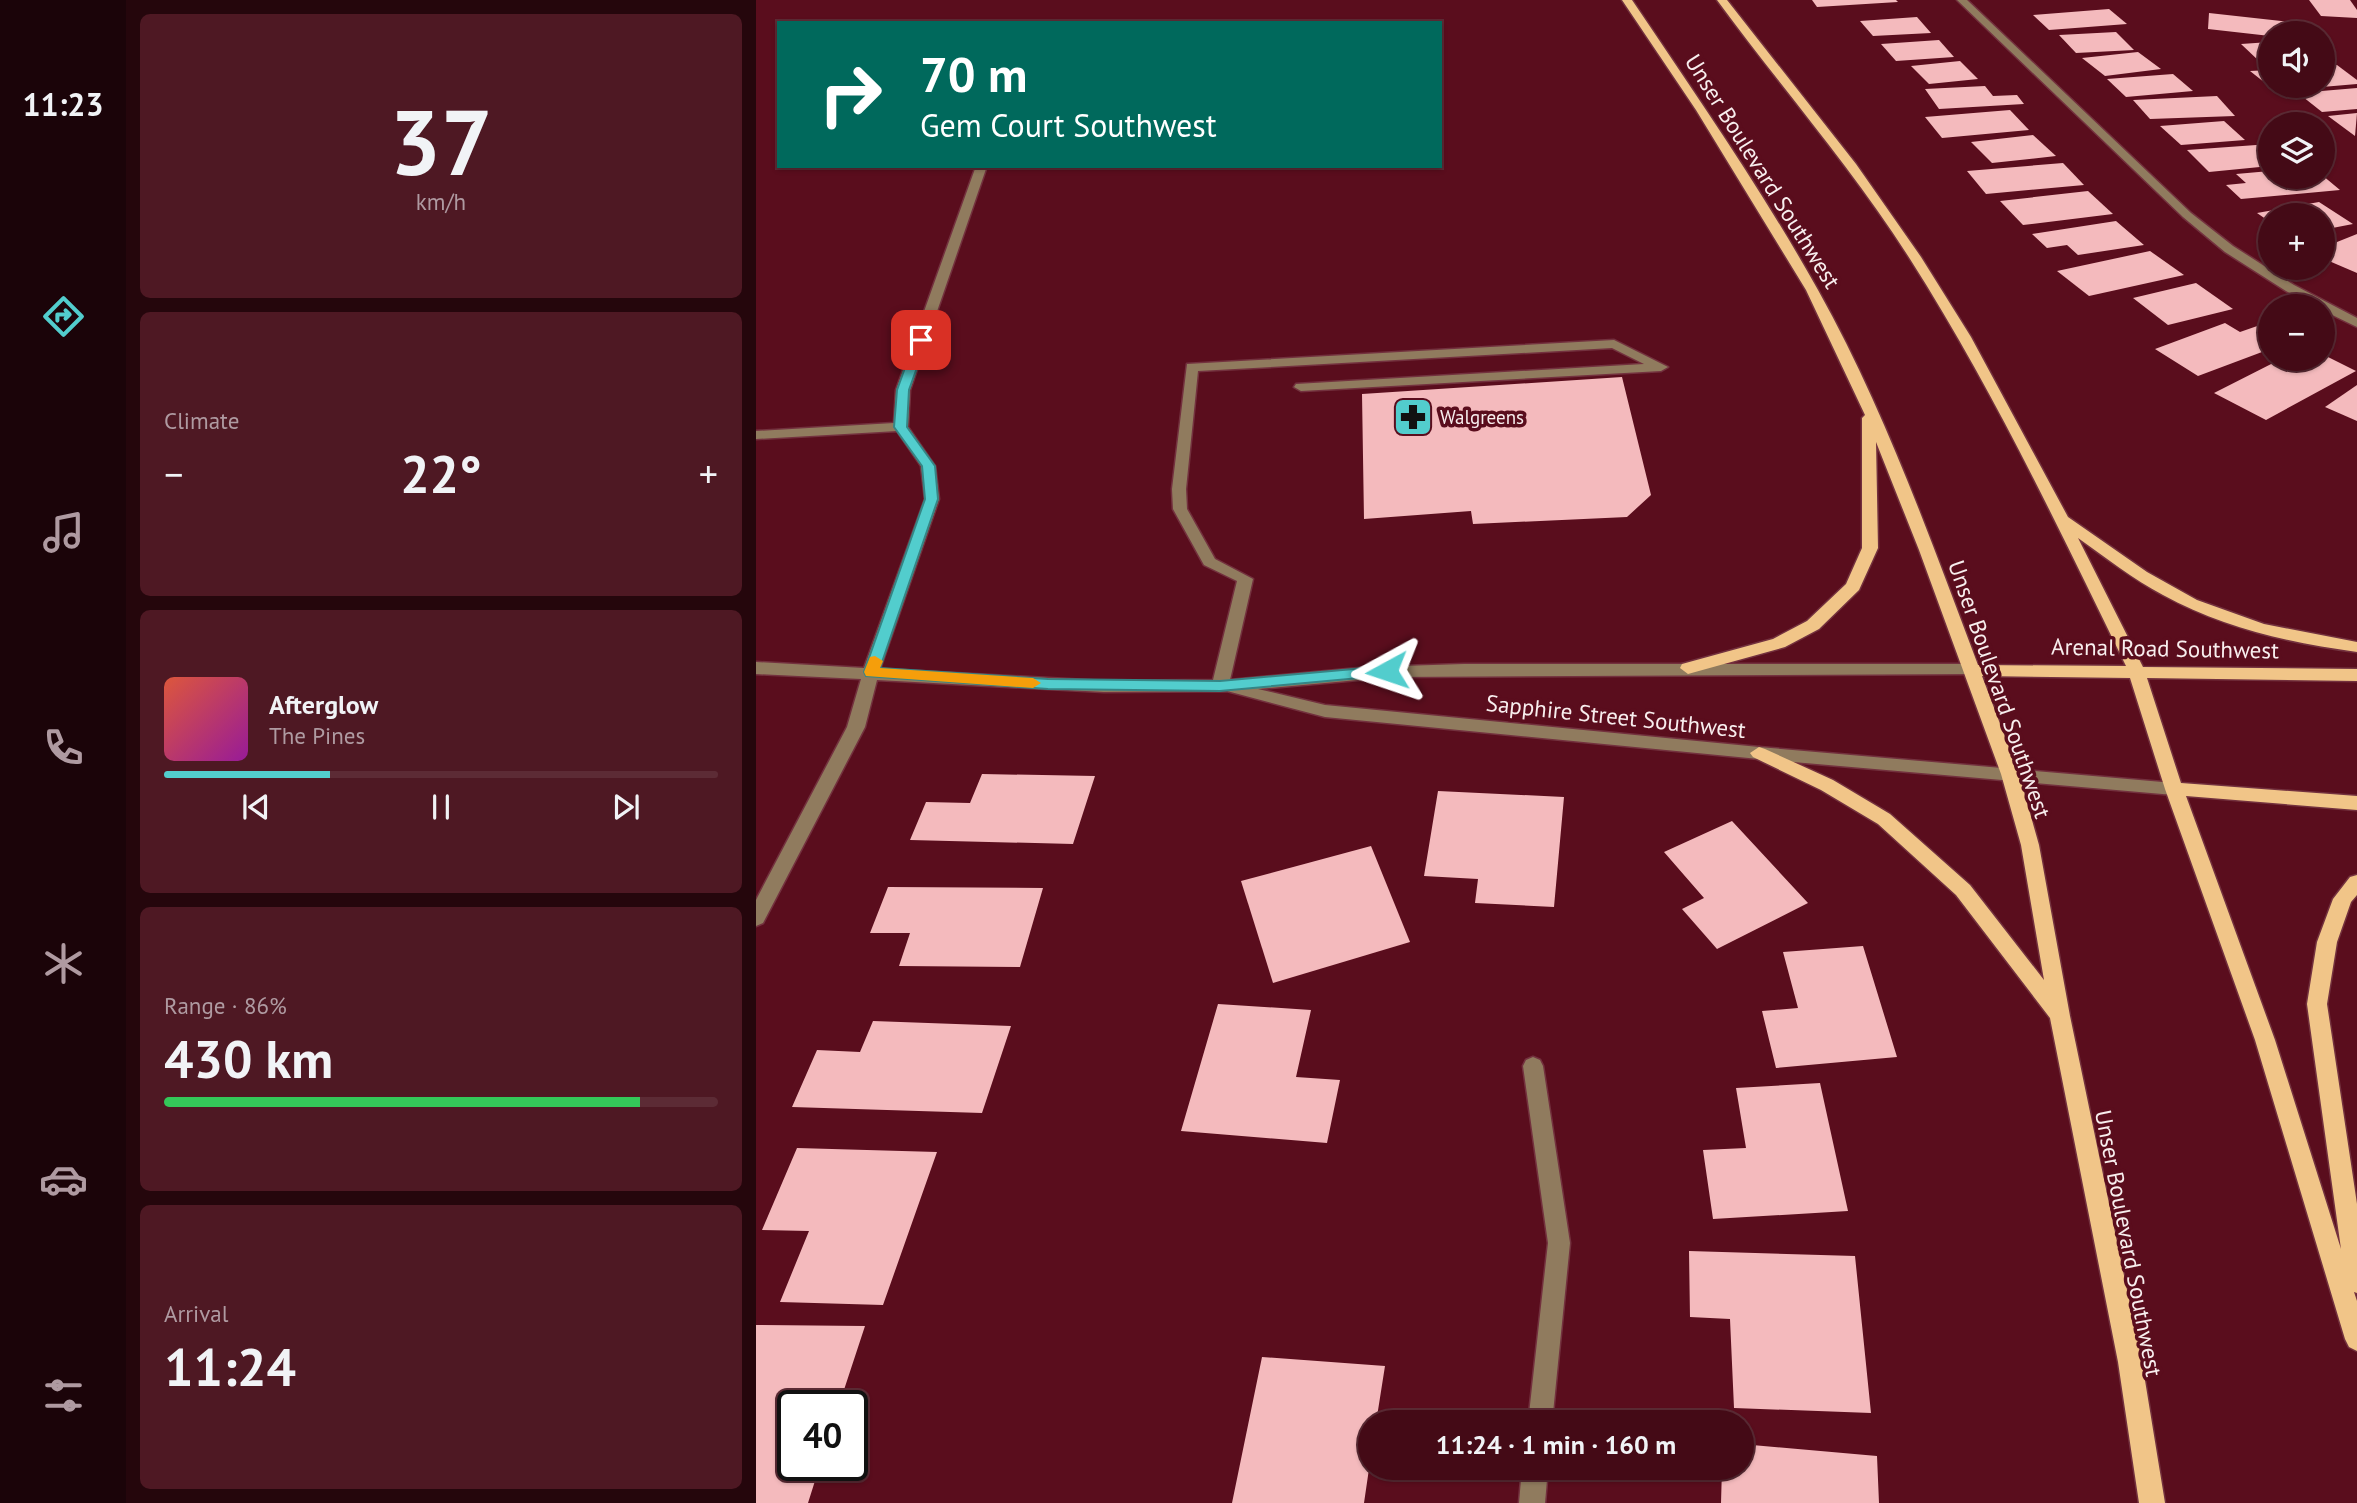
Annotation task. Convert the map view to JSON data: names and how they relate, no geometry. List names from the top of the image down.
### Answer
{
  "streets": {
    "main road": ["Unser Boulevard Southwest", "Arenal Road Southwest"],
    "street": ["Sapphire Street Southwest"]
  },
  "crossings": [
    ["Unser Boulevard Southwest", "Arenal Road Southwest"],
    ["Unser Boulevard Southwest", "Sapphire Street Southwest"],
    ["Arenal Road Southwest", "Sapphire Street Southwest"]
  ],
  "places": {
    "pharmacy": ["Walgreens"]
  },
  "page": {
    "tabs": "11:23",
    "tile": [
      ["37", "km/h"],
      "Climate",
      ["Range · 86%", "430 km"],
      ["Arrival", "11:24"]
    ],
    "map_buttons": ["+", "−"],
    "turn": ["70 m", "Gem Court Southwest"],
    "heat": ["−", "22°", "+"],
    "song": ["Afterglow", "The Pines"],
    "limit": "40",
    "trip": "11:24 · 1 min · 160 m"
  }
}
